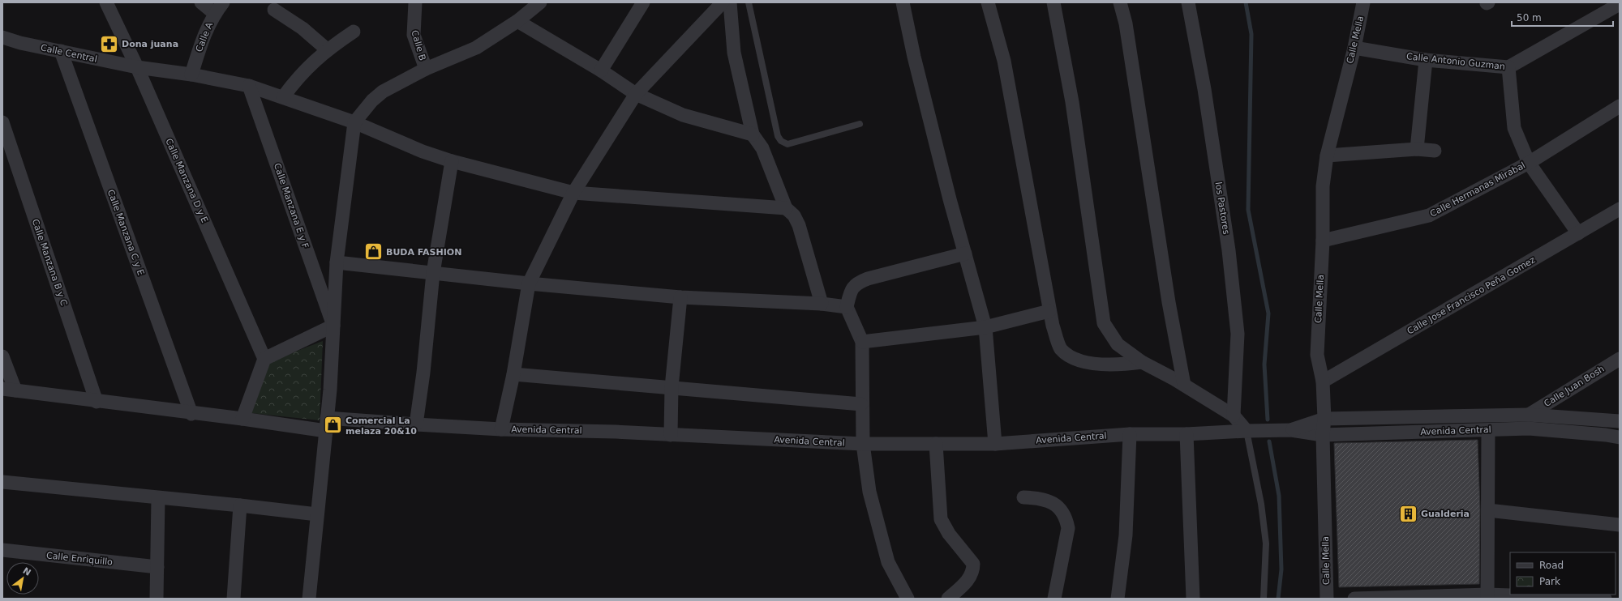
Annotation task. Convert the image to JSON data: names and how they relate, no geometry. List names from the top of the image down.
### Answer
{
  "streets": {
    "street": [
      "Calle A",
      "Calle Mella",
      "Calle B",
      "Calle Central",
      "Calle Antonio Guzman",
      "Calle Manzana D y E",
      "Calle Hermanas Mirabal",
      "Calle Manzana E y F",
      "los Pastores",
      "Calle Manzana C y E",
      "Calle Manzana B y C",
      "Calle Jose Francisco Peña Gomez",
      "Calle Juan Bosh",
      "Avenida Central",
      "Calle Enriquillo"
    ]
  },
  "crossings": [
    ["Calle A", "Calle Central"],
    ["Calle Mella", "Calle Antonio Guzman"],
    ["Calle Mella", "Calle Hermanas Mirabal"],
    ["Calle Mella", "Calle Jose Francisco Peña Gomez"],
    ["Calle Mella", "Avenida Central"],
    ["Calle Central", "Calle Manzana D y E"],
    ["Calle Central", "Calle Manzana E y F"],
    ["Calle Central", "Calle Manzana C y E"],
    ["Calle Juan Bosh", "Avenida Central"]
  ],
  "places": {
    "pharmacy": ["Dona juana"],
    "shop": ["BUDA FASHION", "Comercial La melaza 20&10"],
    "building": ["Gualderia"]
  },
  "legend": ["Road", "Park"],
  "scale_bar": "50 m",
  "north": "top right"
}
